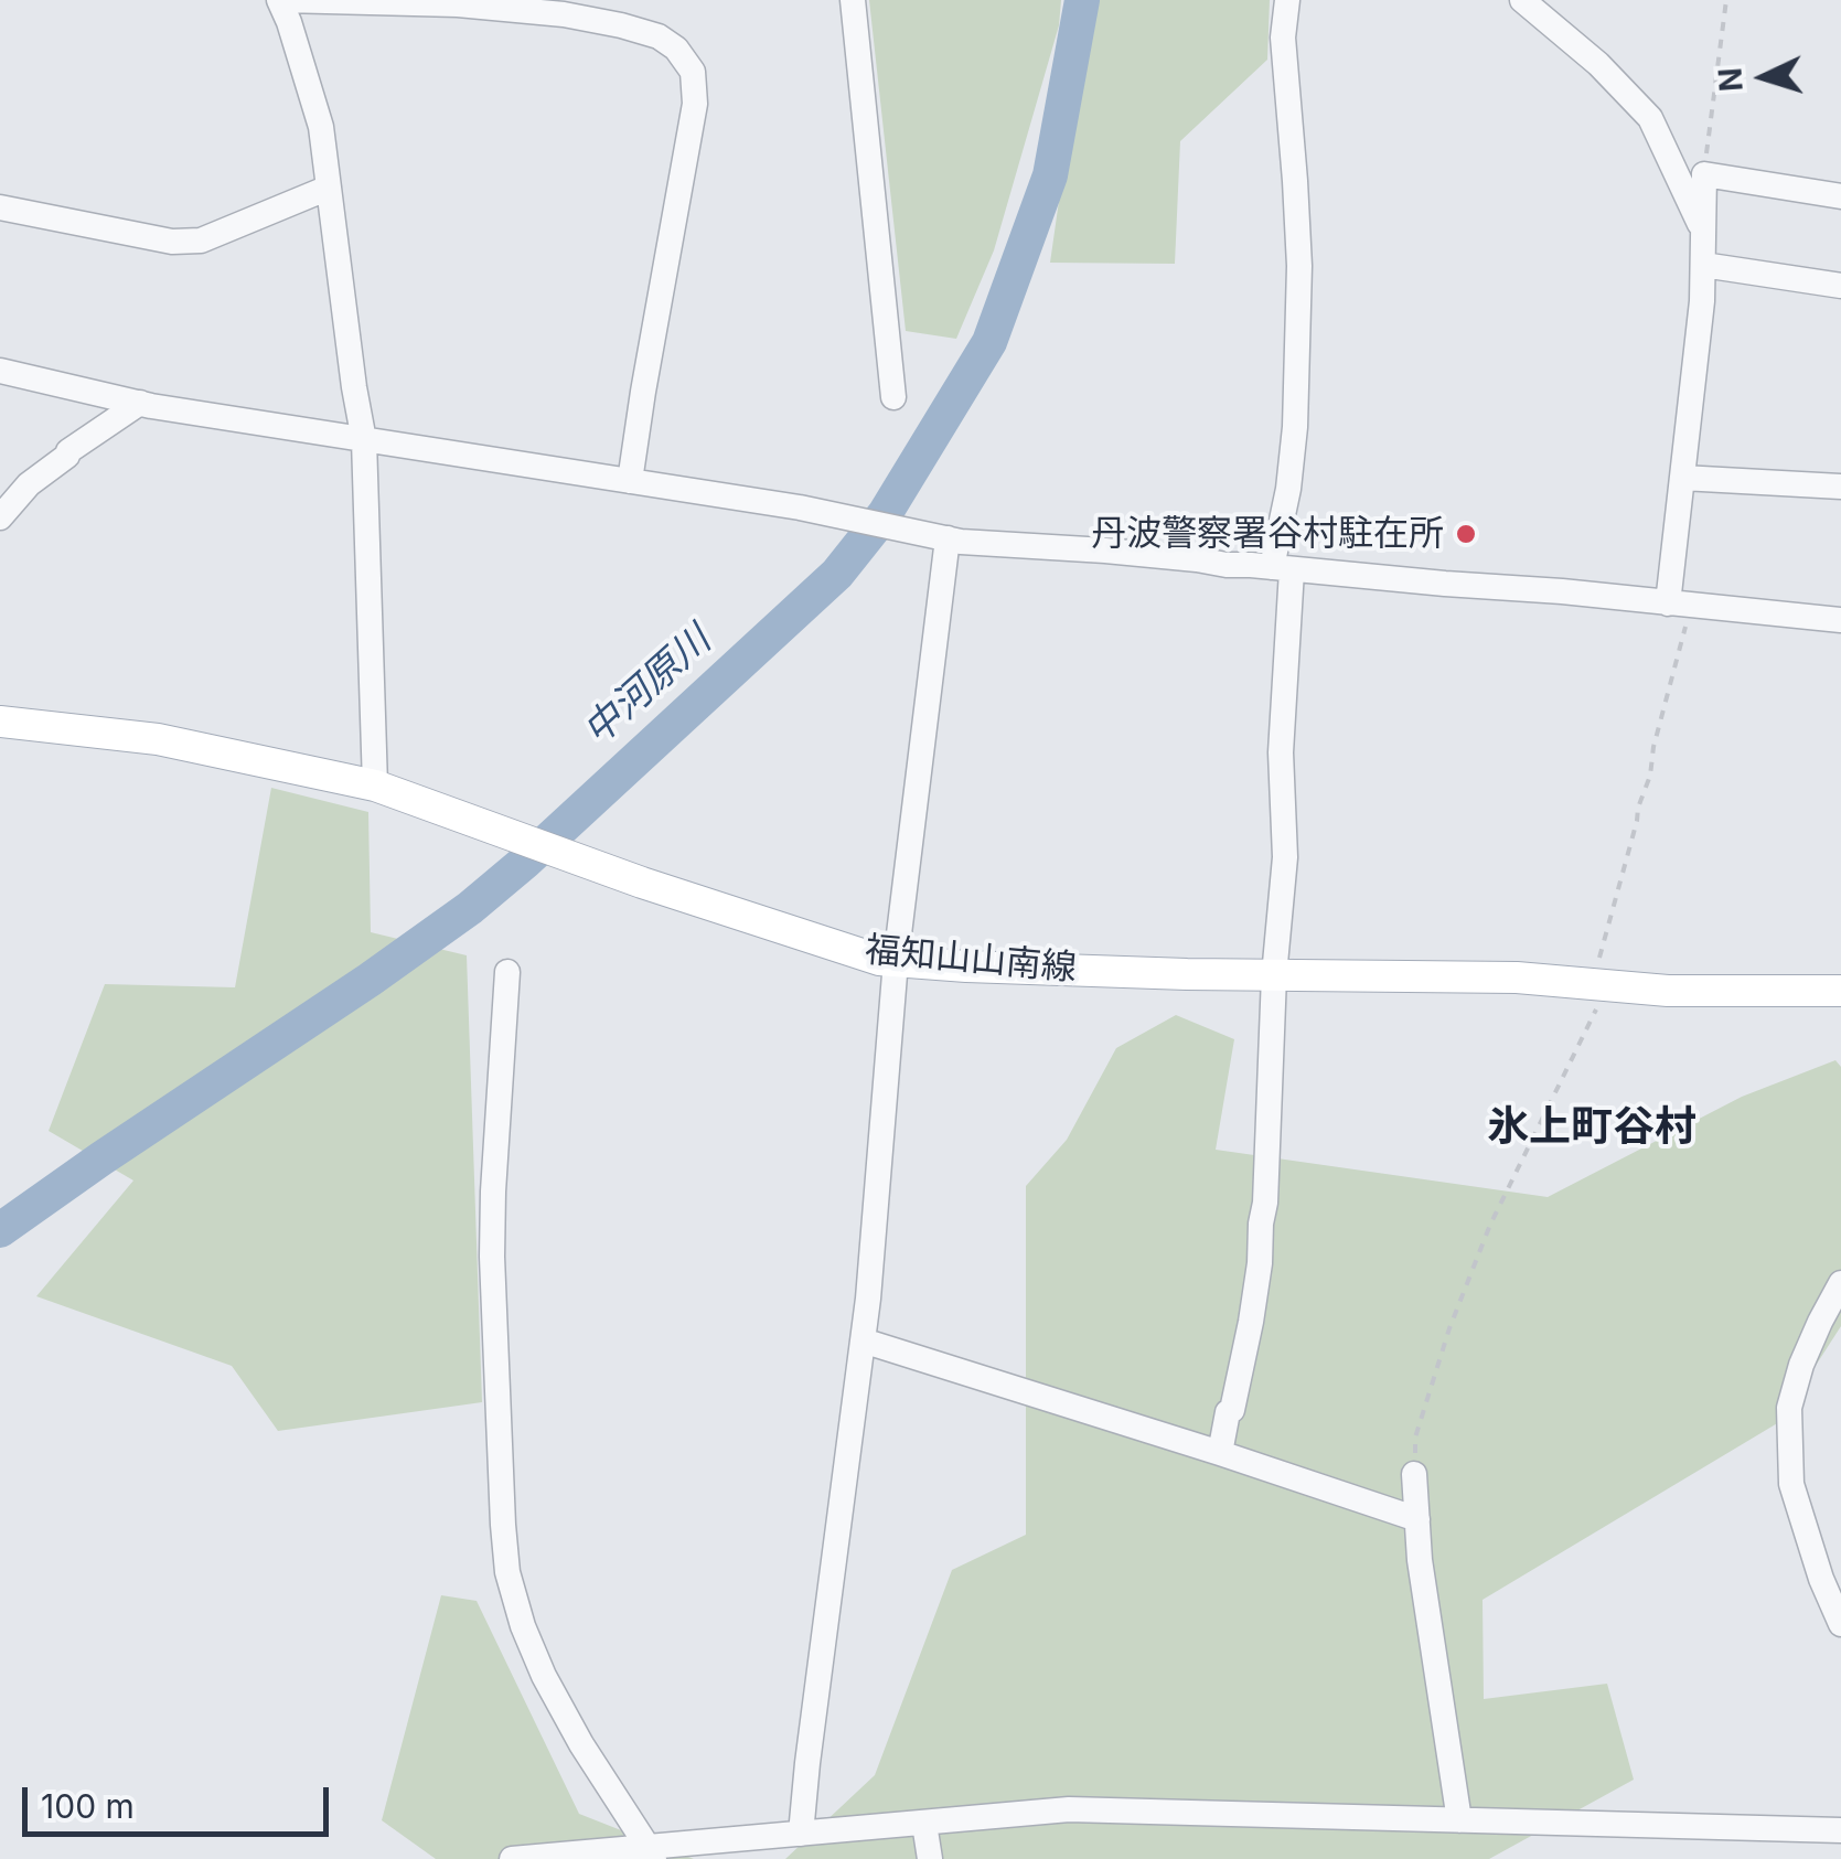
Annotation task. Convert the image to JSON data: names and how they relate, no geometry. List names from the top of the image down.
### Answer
{
  "streets": {
    "main road": ["福知山山南線"]
  },
  "districts": ["氷上町谷村"],
  "water": ["中河原川"],
  "places": ["丹波警察署谷村駐在所"],
  "scale_bar": "100 m",
  "north": "left"
}
